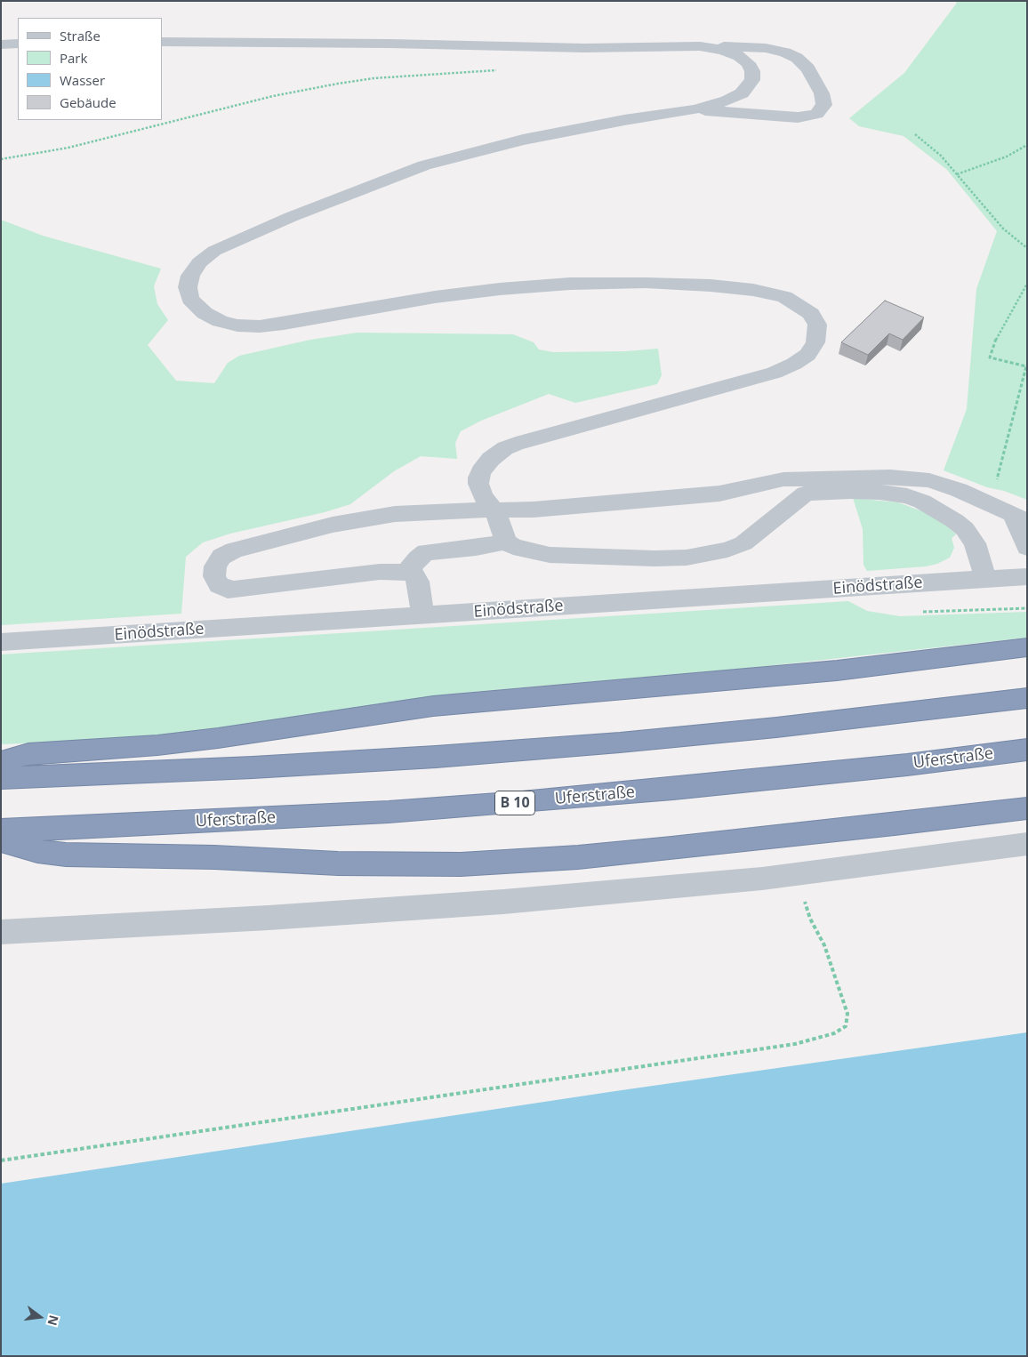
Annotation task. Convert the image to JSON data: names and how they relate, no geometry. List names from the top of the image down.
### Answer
{
  "streets": {
    "highway": ["Uferstraße", "B 10"],
    "street": ["Einödstraße"]
  },
  "legend": [
    "Straße",
    "Park",
    "Wasser",
    "Gebäude"
  ],
  "north": "right"
}
